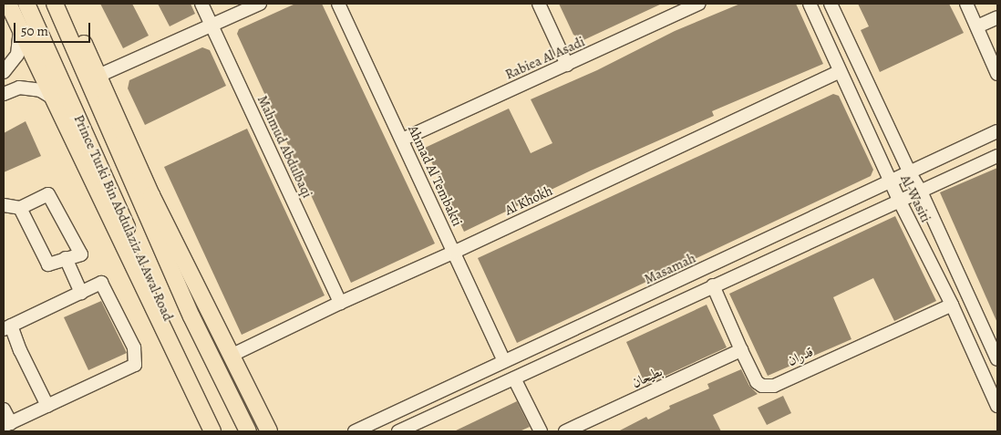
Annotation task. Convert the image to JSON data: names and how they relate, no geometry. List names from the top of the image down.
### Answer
{
  "streets": {
    "main road": ["Prince Turki Bin Abdulaziz Al Awal Road"],
    "street": [
      "Rabiea Al Asadi",
      "Mahmud Abdulbaqi",
      "Ahmad Al Tembakti",
      "Al-Wasiti",
      "Al Khokh",
      "Masamah",
      "قدران",
      "بطيحان"
    ]
  },
  "crossings": [
    ["Rabiea Al Asadi", "Ahmad Al Tembakti"],
    ["Mahmud Abdulbaqi", "Al Khokh"],
    ["Ahmad Al Tembakti", "Al Khokh"],
    ["Ahmad Al Tembakti", "Masamah"],
    ["Al-Wasiti", "Al Khokh"],
    ["Al-Wasiti", "Masamah"],
    ["Al-Wasiti", "قدران"],
    ["قدران", "بطيحان"]
  ],
  "scale_bar": "50 m"
}
